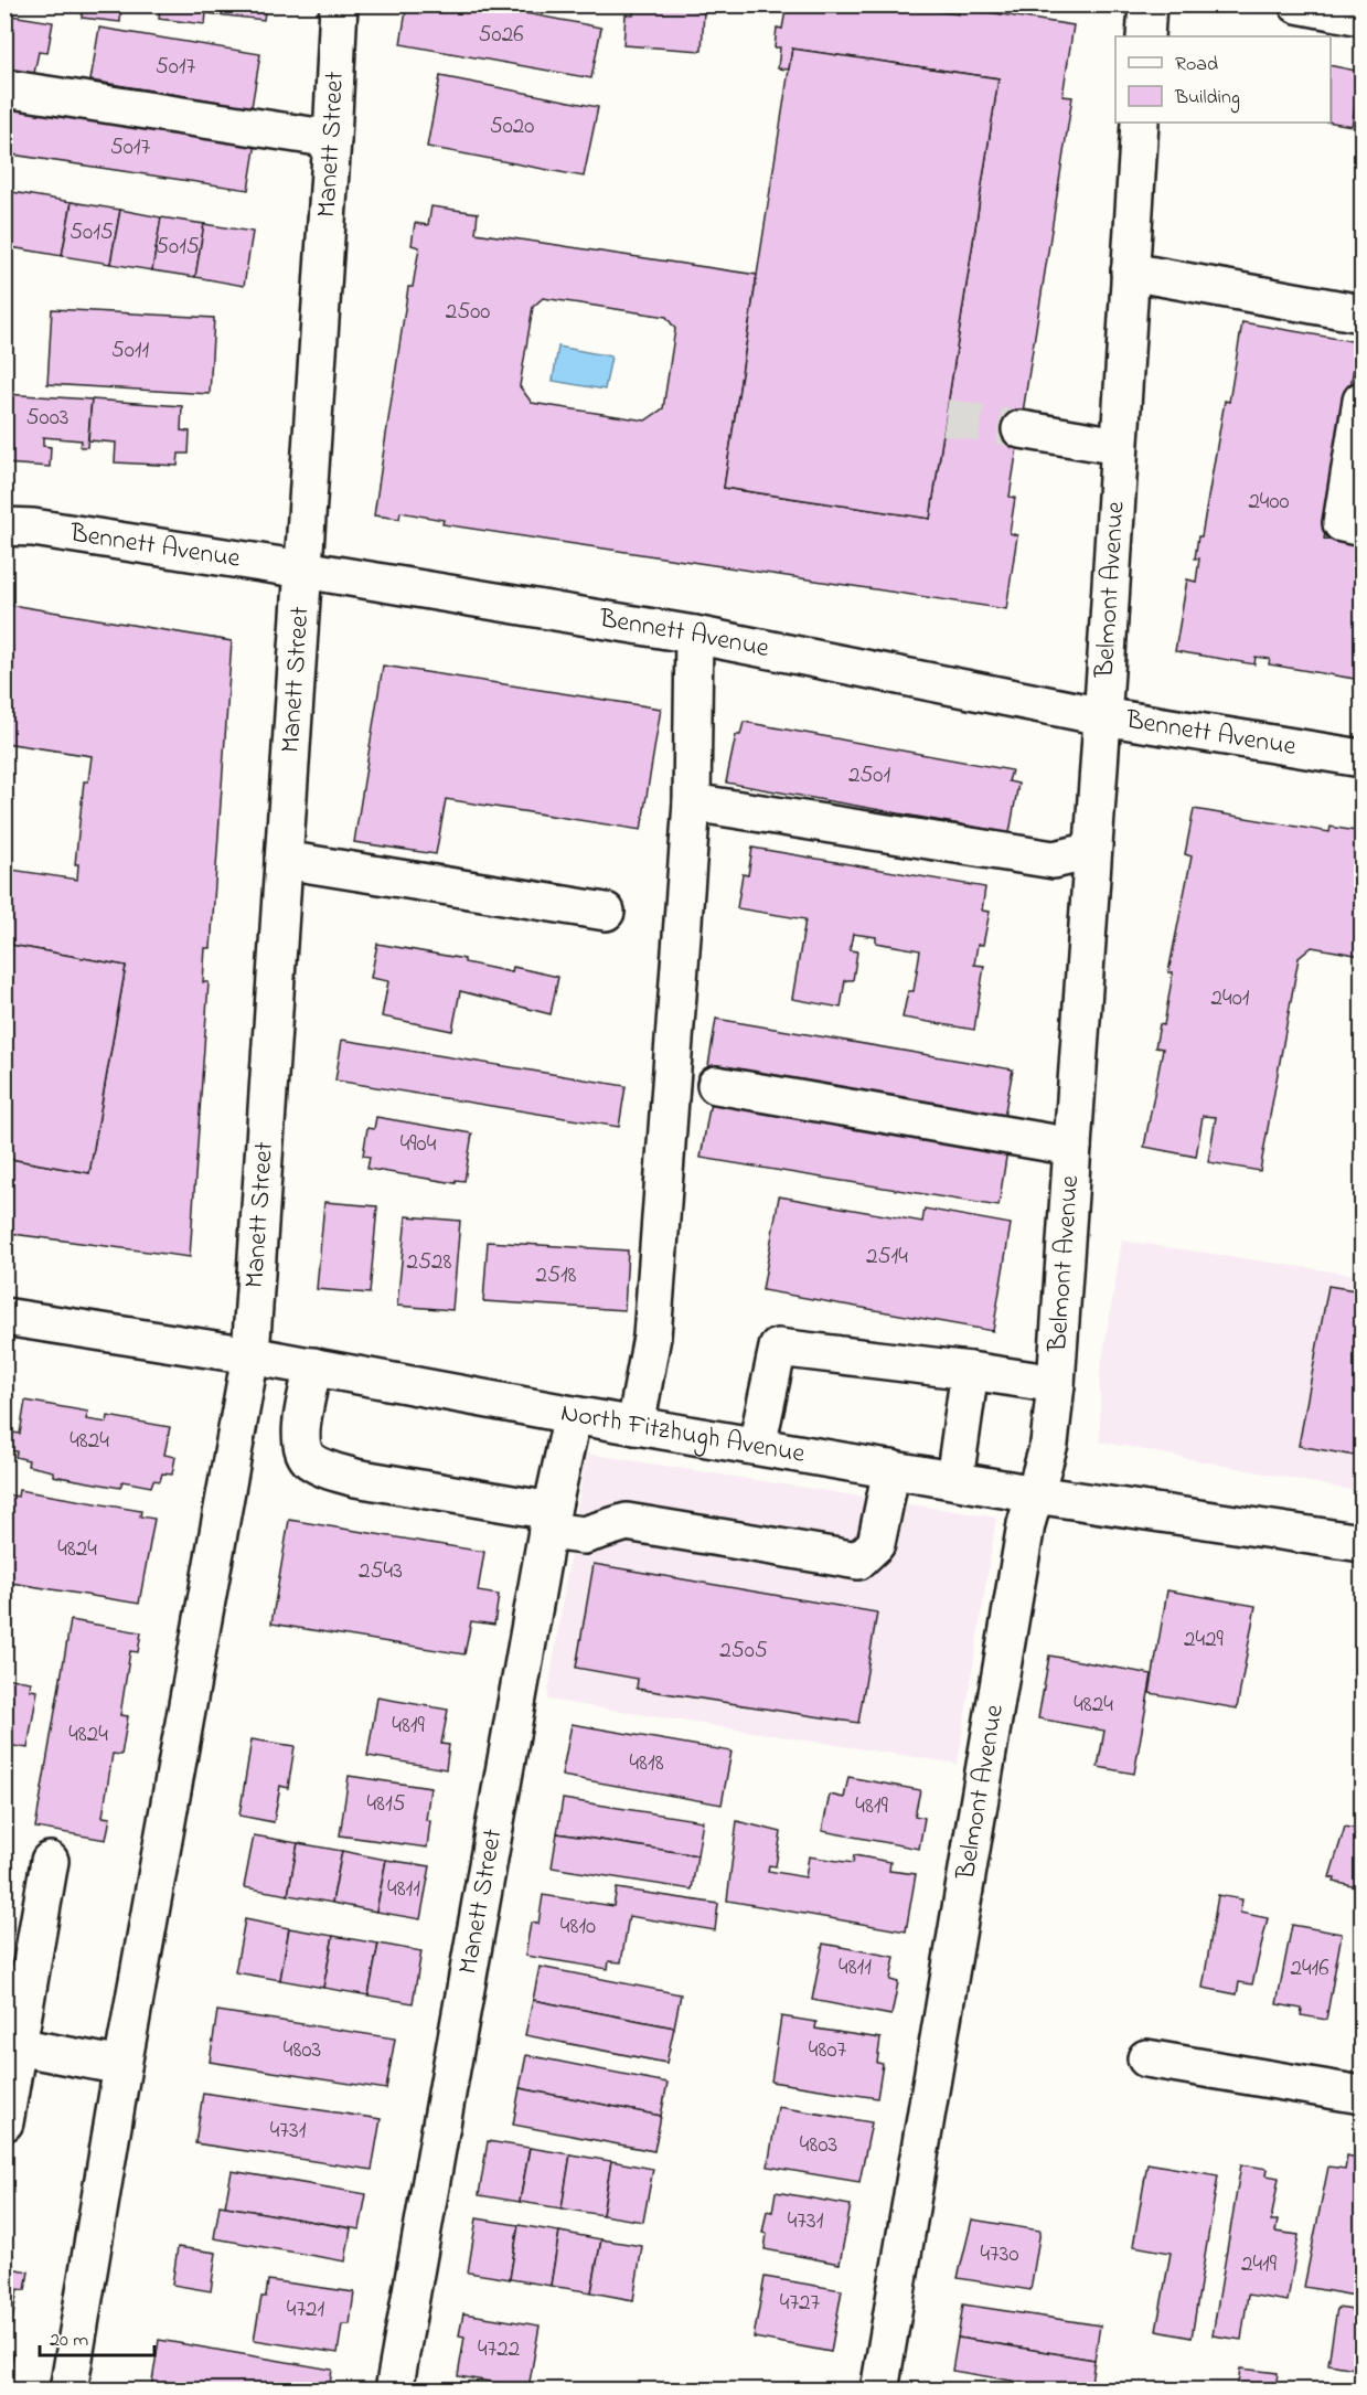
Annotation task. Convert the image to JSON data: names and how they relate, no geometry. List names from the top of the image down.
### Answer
{
  "streets": {
    "street": [
      "Manett Street",
      "Bennett Avenue",
      "Belmont Avenue",
      "North Fitzhugh Avenue"
    ]
  },
  "crossings": [
    ["Manett Street", "Bennett Avenue"],
    ["Manett Street", "North Fitzhugh Avenue"],
    ["Bennett Avenue", "Belmont Avenue"],
    ["Belmont Avenue", "North Fitzhugh Avenue"]
  ],
  "house_numbers": [
    "5026",
    "5017",
    "5020",
    "5017",
    "5015",
    "5015",
    "2500",
    "5011",
    "5003",
    "2400",
    "2501",
    "2401",
    "4904",
    "2514",
    "2528",
    "2518",
    "4824",
    "4824",
    "2543",
    "2429",
    "2505",
    "4824",
    "4819",
    "4824",
    "4818",
    "4815",
    "4819",
    "4811",
    "4810",
    "4811",
    "2416",
    "4803",
    "4807",
    "4731",
    "4803",
    "4731",
    "4730",
    "2419",
    "4727",
    "4721",
    "4722"
  ],
  "legend": ["Road", "Building"],
  "scale_bar": "20 m"
}
